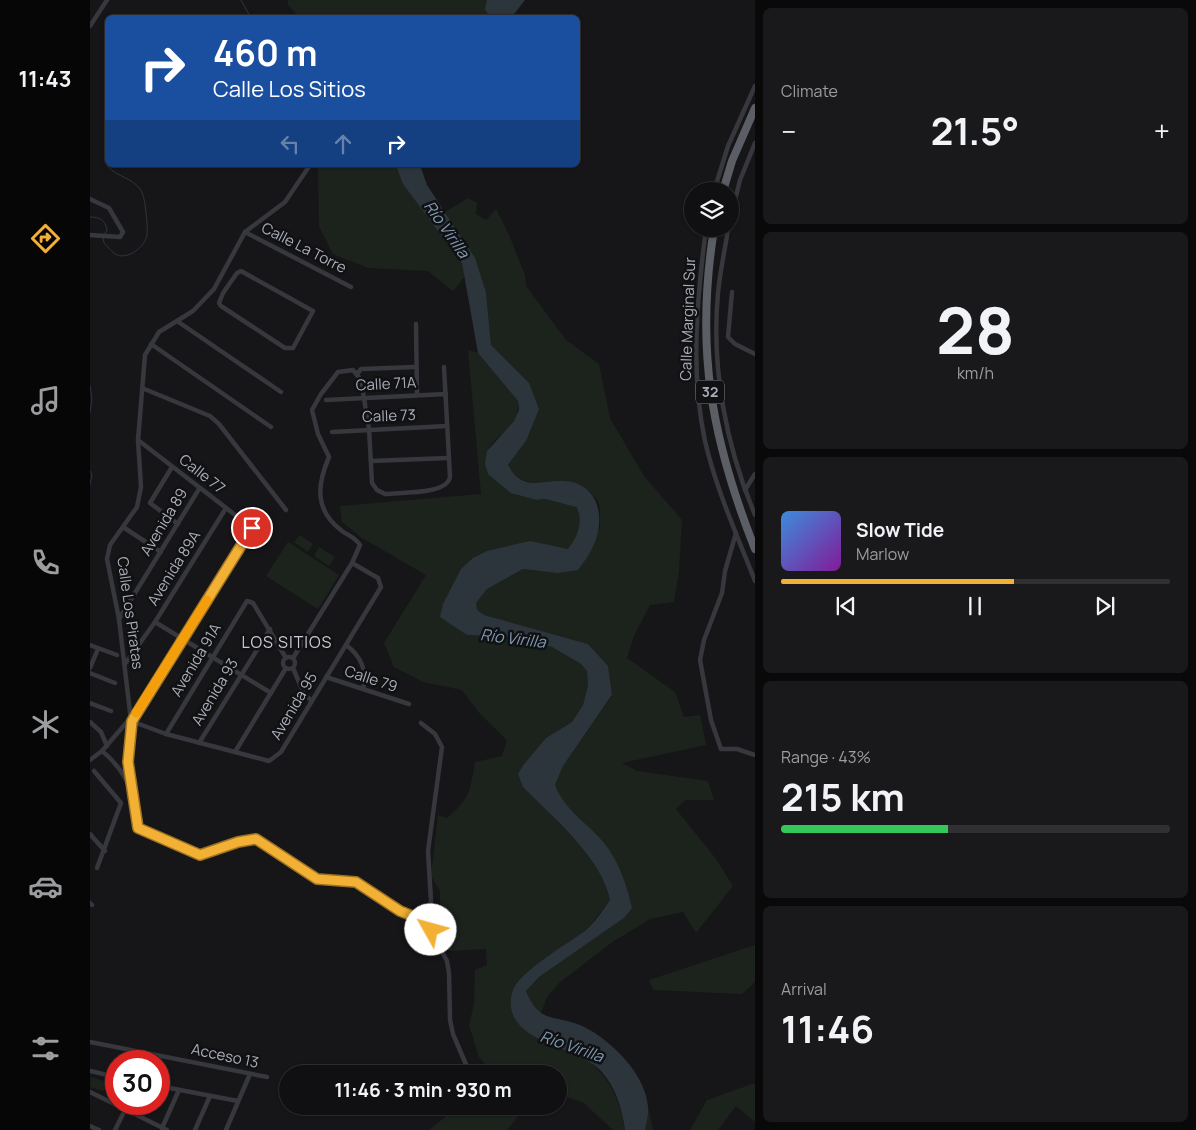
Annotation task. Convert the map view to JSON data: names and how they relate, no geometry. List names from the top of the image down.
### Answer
{
  "streets": {
    "highway": ["32"],
    "street": [
      "Calle La Torre",
      "Calle Marginal Sur",
      "Calle 71A",
      "Calle 73",
      "Calle 77",
      "Avenida 89",
      "Avenida 89A",
      "Calle Los Piratas",
      "Avenida 91A",
      "Calle 79",
      "Avenida 93",
      "Avenida 95",
      "Acceso 13"
    ]
  },
  "crossings": [
    ["Calle La Torre", "Calle Los Piratas"],
    ["Calle Marginal Sur", "32"],
    ["Calle 77", "Avenida 89"],
    ["Calle 77", "Avenida 89A"],
    ["Calle 77", "Calle Los Piratas"],
    ["Avenida 89", "Calle Los Piratas"],
    ["Avenida 89A", "Calle Los Piratas"],
    ["Avenida 91A", "Avenida 93"],
    ["Calle 79", "Avenida 95"]
  ],
  "districts": ["LOS SITIOS"],
  "water": ["Río Virilla"],
  "page": {
    "tabs": "11:43",
    "tile": [
      "Climate",
      ["28", "km/h"],
      ["Range · 43%", "215 km"],
      ["Arrival", "11:46"]
    ],
    "turn": ["460 m", "Calle Los Sitios"],
    "heat": ["−", "21.5°", "+"],
    "song": ["Slow Tide", "Marlow"],
    "limit": "30",
    "trip": "11:46 · 3 min · 930 m"
  }
}
